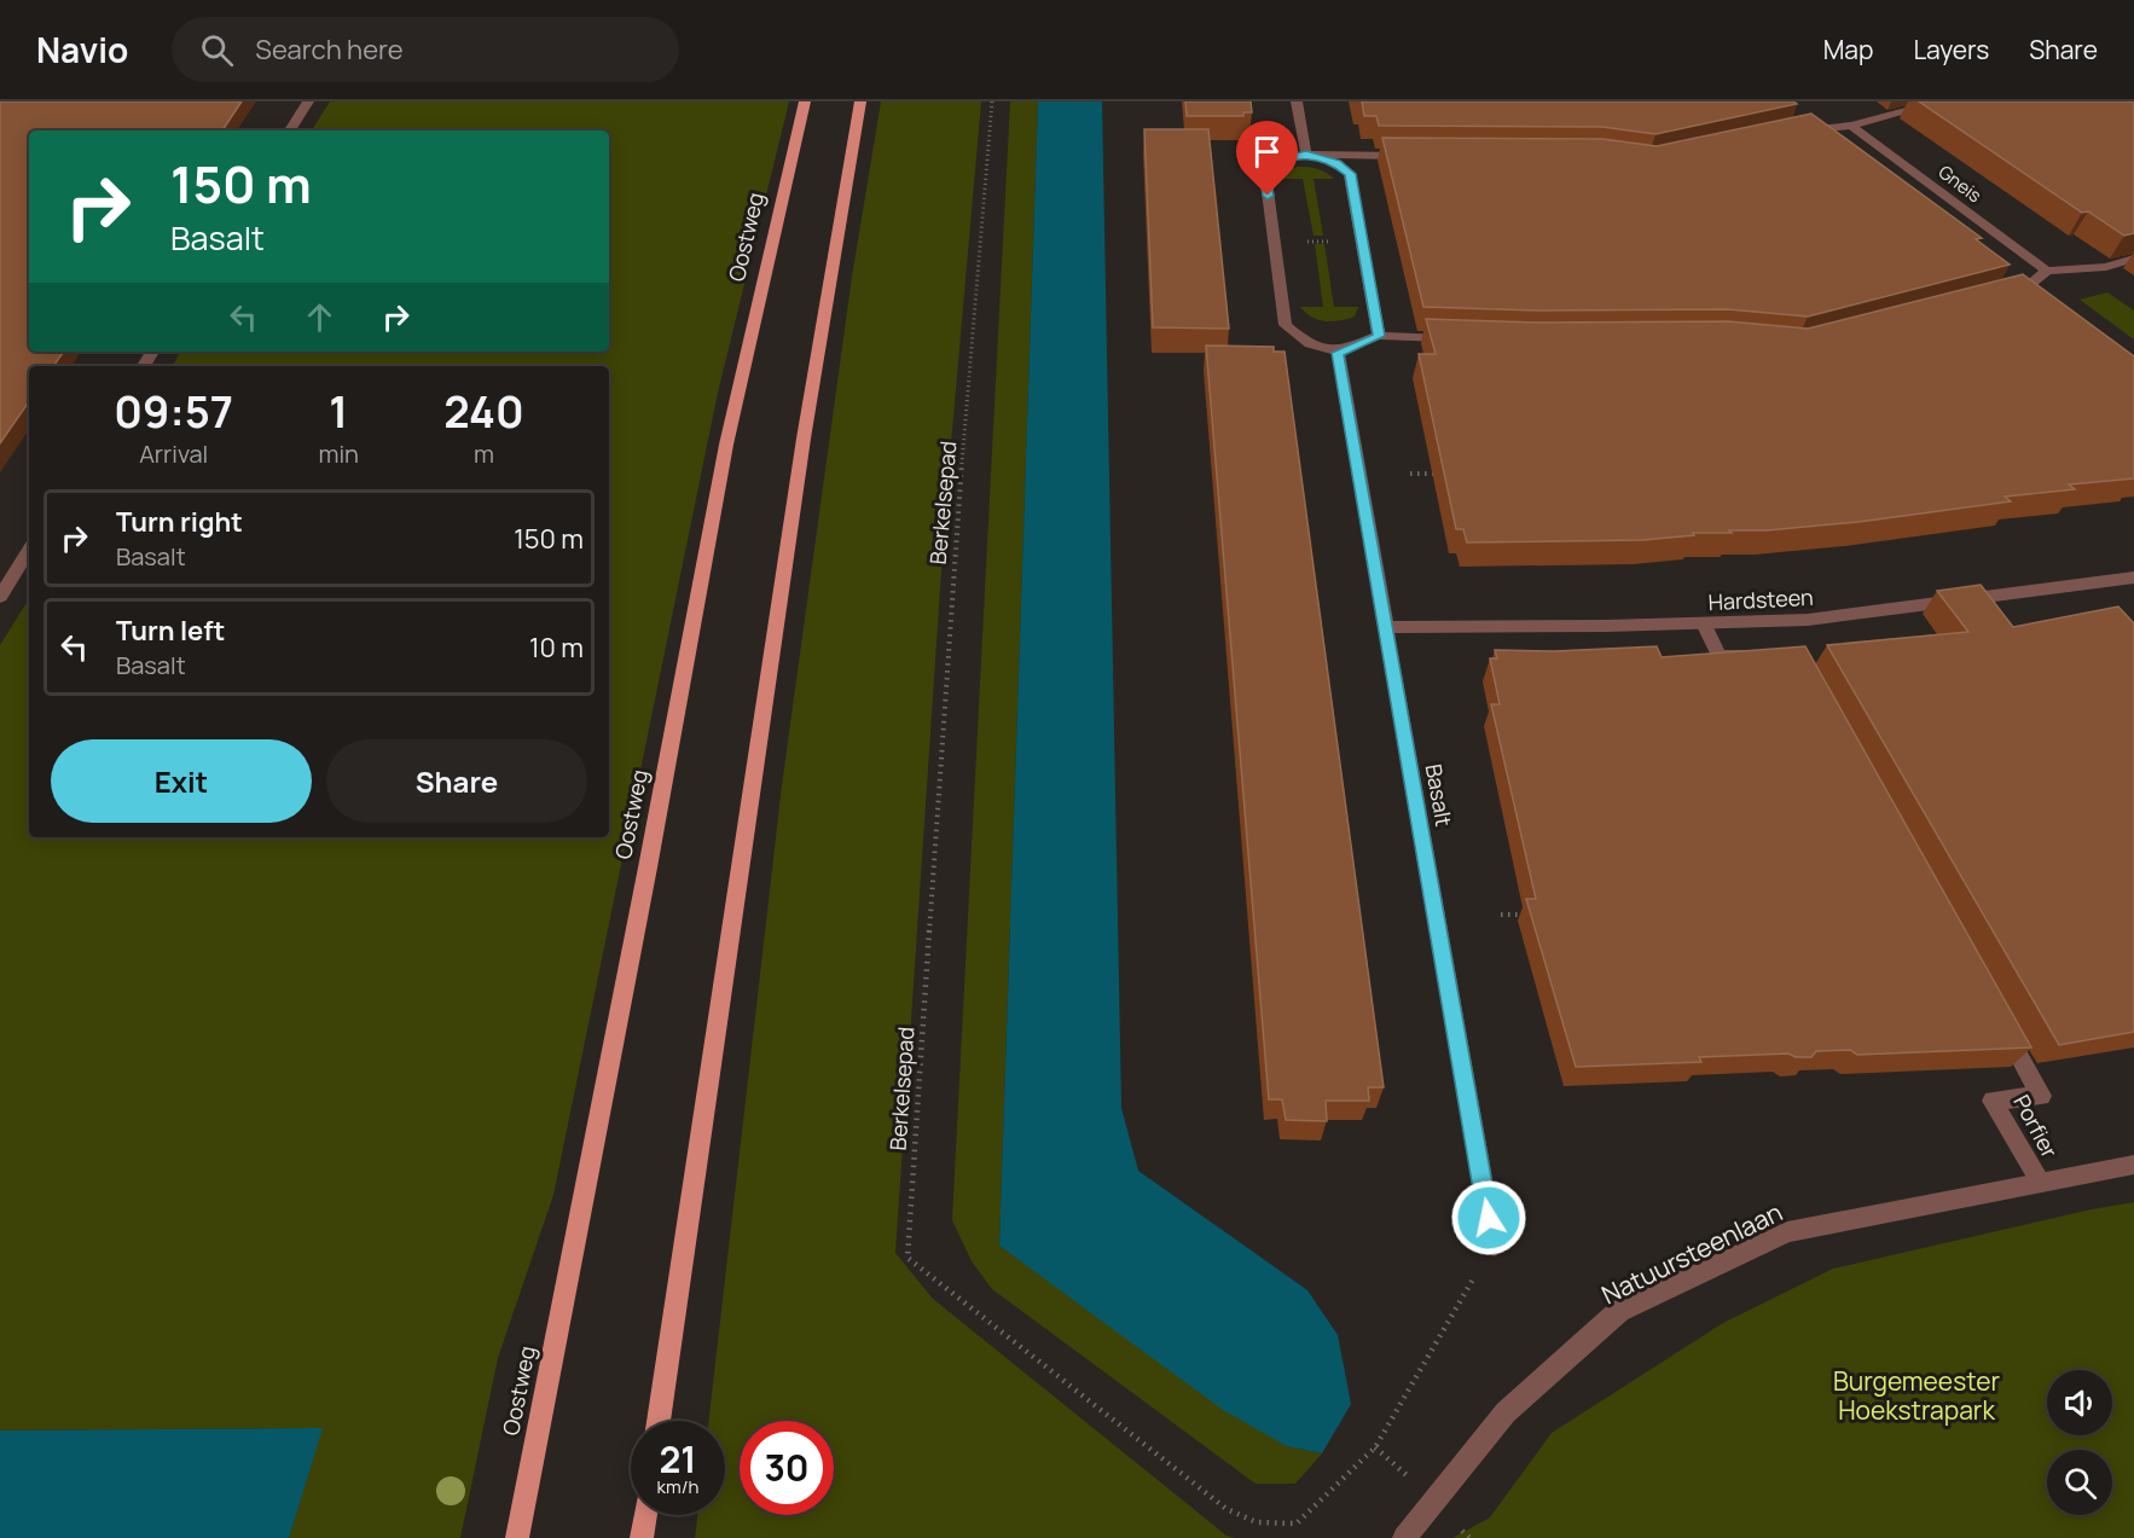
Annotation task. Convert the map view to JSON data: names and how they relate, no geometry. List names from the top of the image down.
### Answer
{
  "streets": {
    "main road": ["Oostweg"],
    "street": [
      "Gneis",
      "Hardsteen",
      "Basalt",
      "Porfier",
      "Natuursteenlaan"
    ],
    "path": ["Berkelsepad"]
  },
  "crossings": [
    ["Berkelsepad", "Basalt"],
    ["Hardsteen", "Basalt"],
    ["Porfier", "Natuursteenlaan"]
  ],
  "parks": ["Burgemeester Hoekstrapark"],
  "page": {
    "header": "Navio",
    "search": "Search here",
    "nav": ["Map", "Layers", "Share"],
    "turn": ["150 m", "Basalt"],
    "eta": [
      "09:57",
      "Arrival",
      "1",
      "min",
      "240",
      "m"
    ],
    "list": [
      {
        "name": "Turn right",
        "note": "Basalt",
        "value": "150 m"
      },
      {
        "name": "Turn left",
        "note": "Basalt",
        "value": "10 m"
      }
    ],
    "buttons": ["Exit", "Share"],
    "speed": "21 km/h",
    "limit": "30"
  }
}
